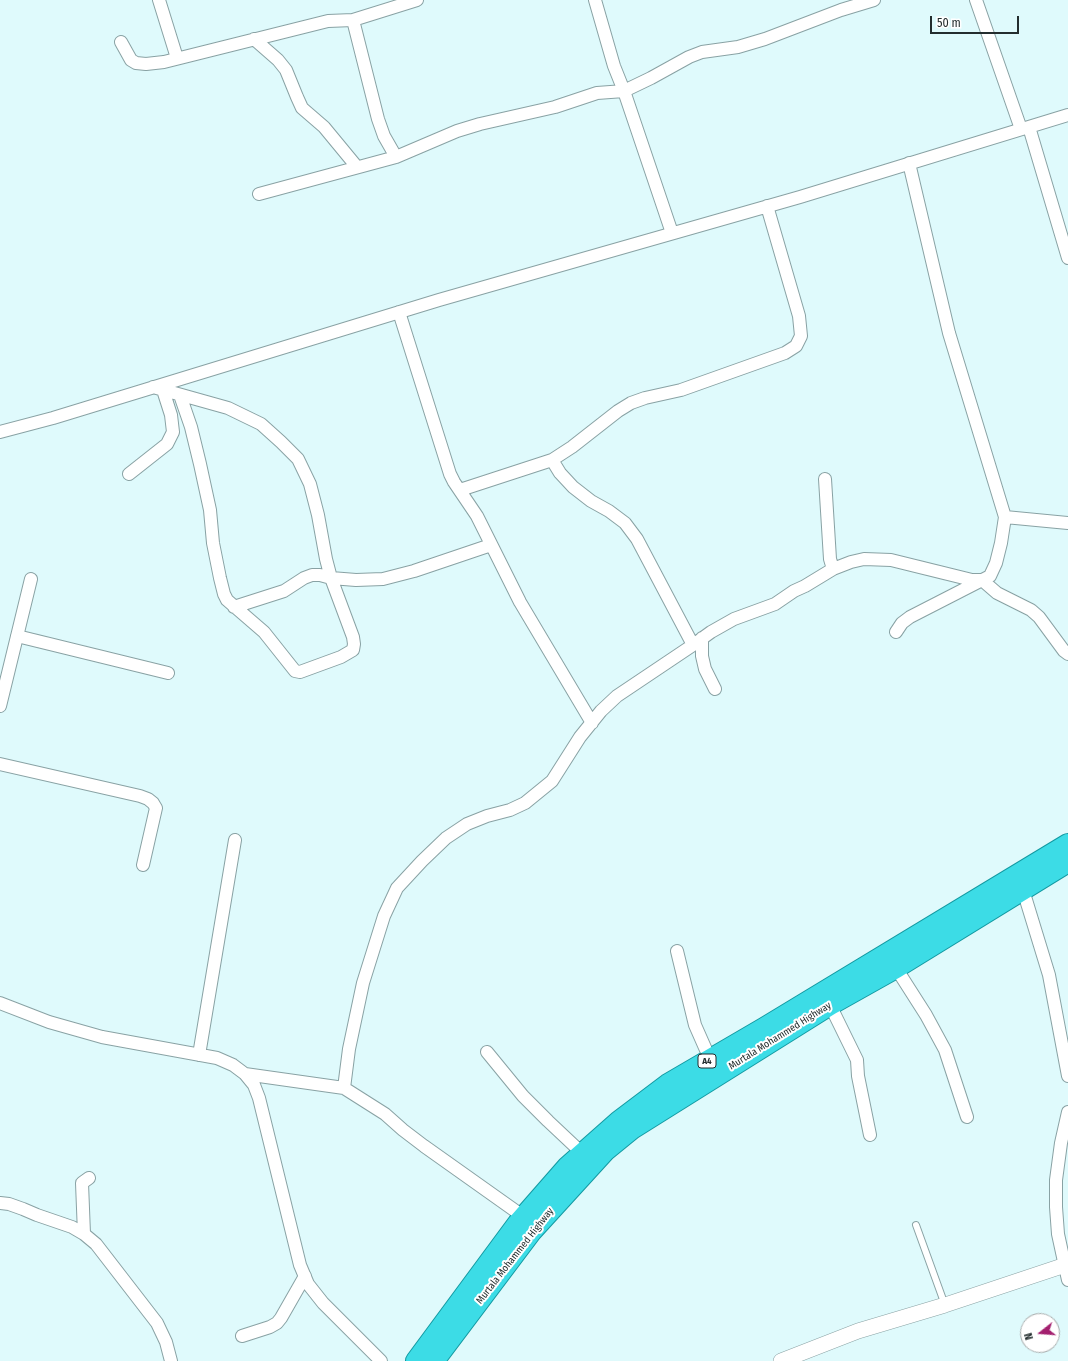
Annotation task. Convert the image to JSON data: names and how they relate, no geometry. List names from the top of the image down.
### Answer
{
  "streets": {
    "highway": ["Murtala Mohammed Highway", "A4"]
  },
  "scale_bar": "50 m",
  "north": "left"
}
